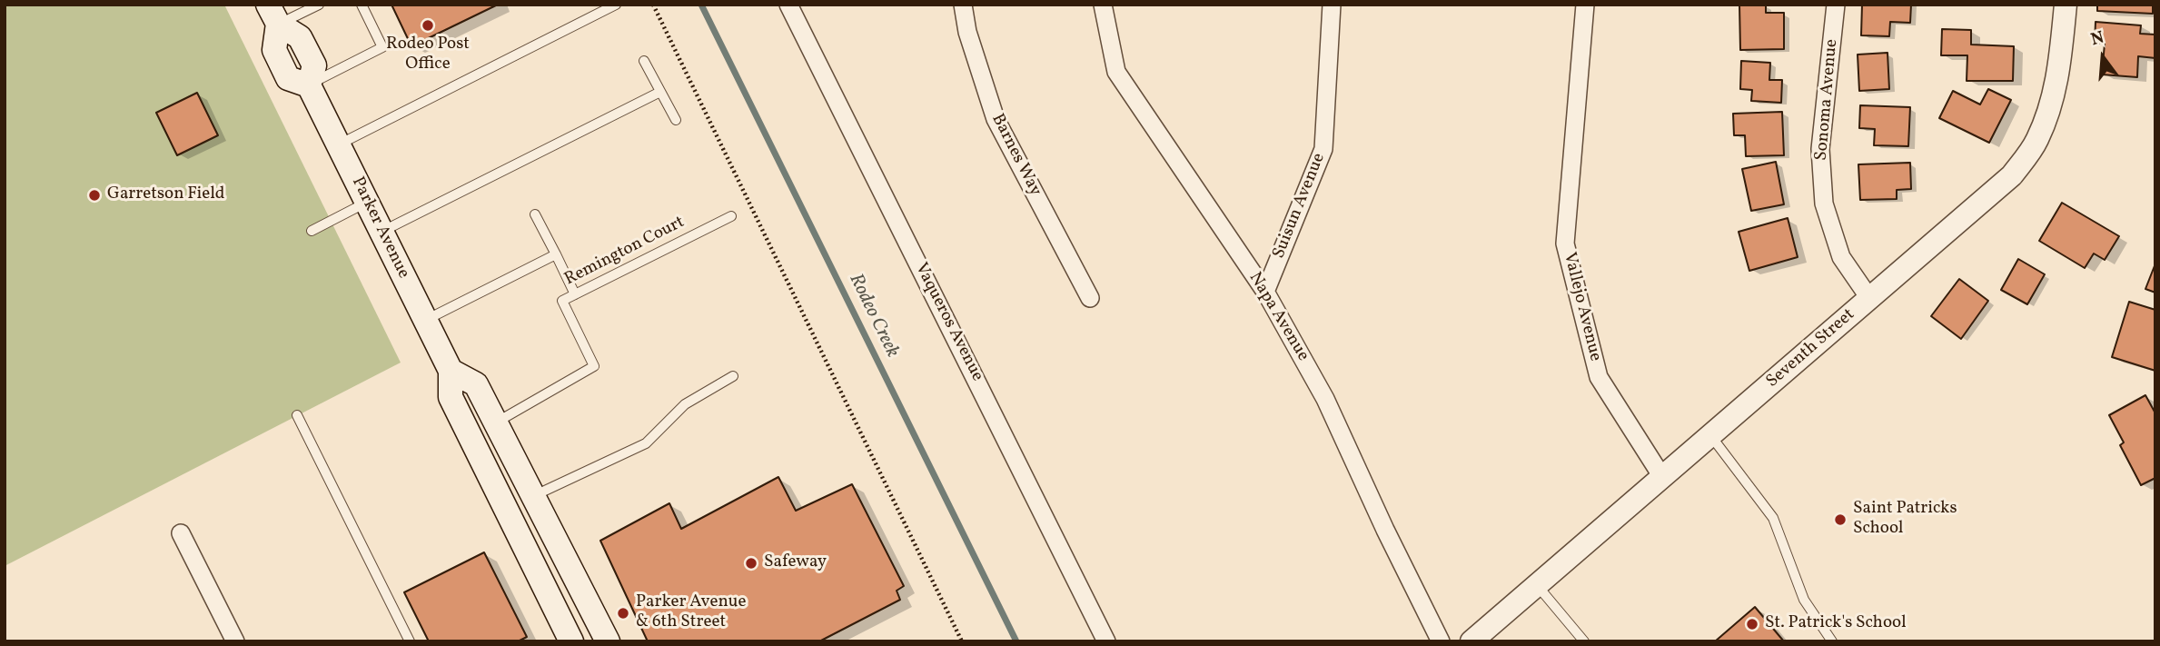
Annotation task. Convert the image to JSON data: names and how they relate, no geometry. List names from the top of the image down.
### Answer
{
  "streets": {
    "main road": ["Parker Avenue"],
    "street": [
      "Sonoma Avenue",
      "Barnes Way",
      "Suisun Avenue",
      "Vallejo Avenue",
      "Napa Avenue",
      "Vaqueros Avenue",
      "Seventh Street"
    ],
    "lane": ["Remington Court"]
  },
  "crossings": [
    ["Sonoma Avenue", "Seventh Street"],
    ["Suisun Avenue", "Napa Avenue"],
    ["Vallejo Avenue", "Seventh Street"]
  ],
  "water": ["Rodeo Creek"],
  "places": [
    "Rodeo Post Office",
    "Garretson Field",
    "Saint Patricks School",
    "Safeway",
    "Parker Avenue & 6th Street",
    "St. Patrick's School"
  ],
  "north": "top"
}
